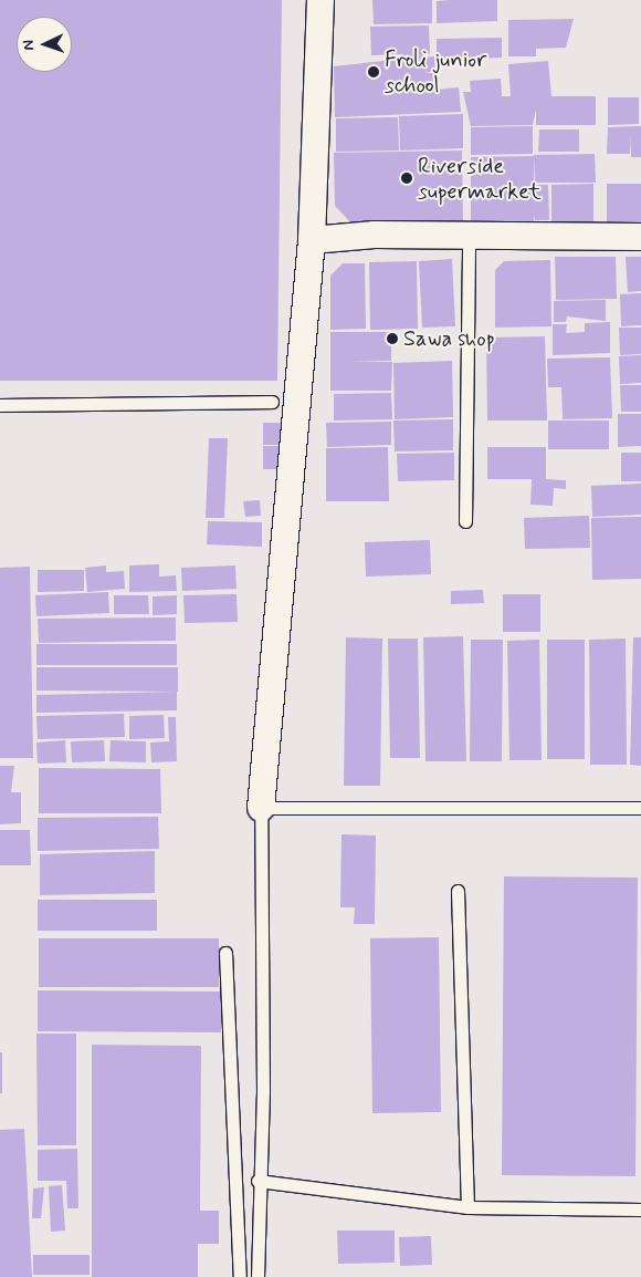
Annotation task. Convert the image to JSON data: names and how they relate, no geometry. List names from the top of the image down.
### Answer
{
  "places": ["Froli junior school", "Riverside supermarket", "Sawa shop"],
  "north": "left"
}
